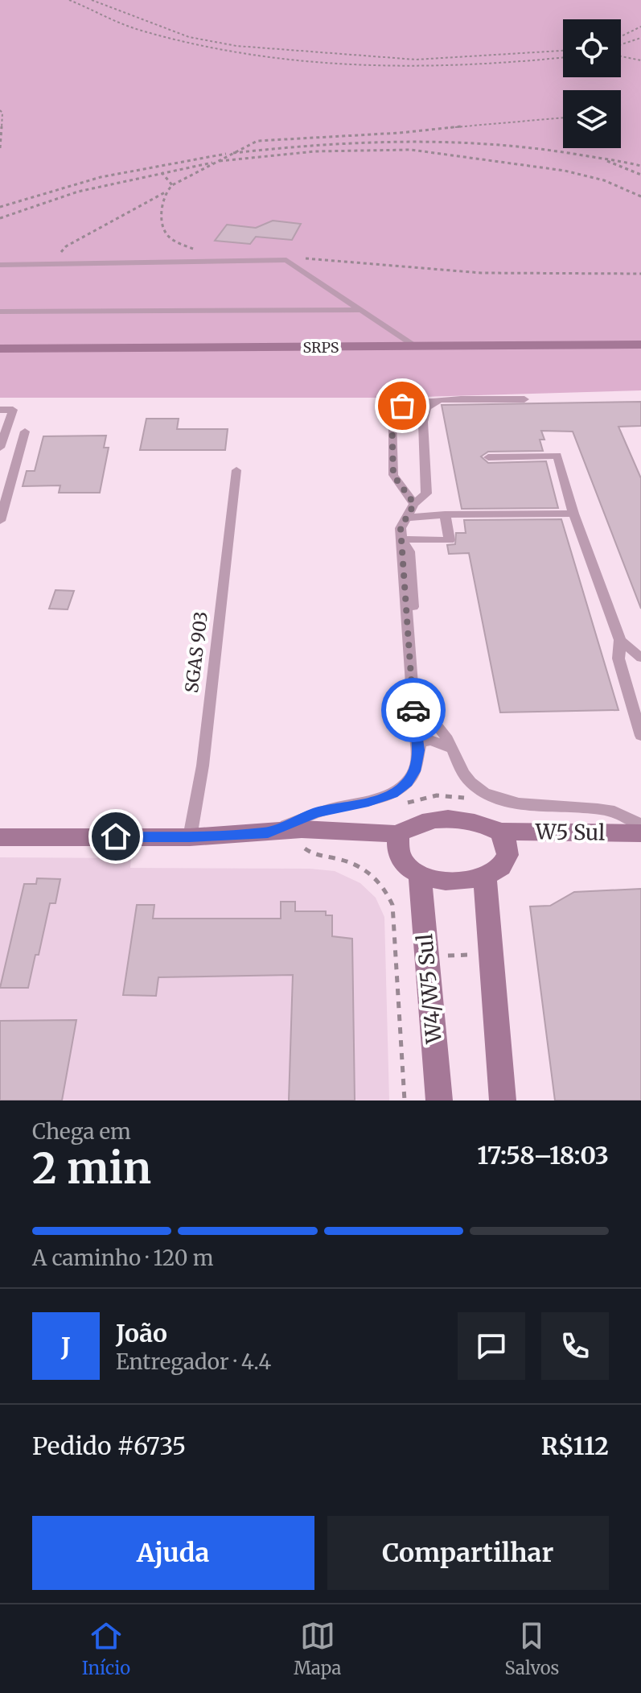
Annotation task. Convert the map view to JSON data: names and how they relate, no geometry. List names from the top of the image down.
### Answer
{
  "streets": {
    "main road": ["SRPS", "W5 Sul", "W4/W5 Sul"],
    "lane": ["SGAS 903"]
  },
  "page": {
    "heading": ["2 min", "Chega em", "17:58–18:03"],
    "panel": [
      "João",
      "Entregador · 4.4",
      "Pedido #6735",
      "R$112"
    ],
    "bar": "A caminho · 120 m",
    "round": "J",
    "buttons": ["Ajuda", "Compartilhar"],
    "tabs": ["Início", "Mapa", "Salvos"]
  }
}
